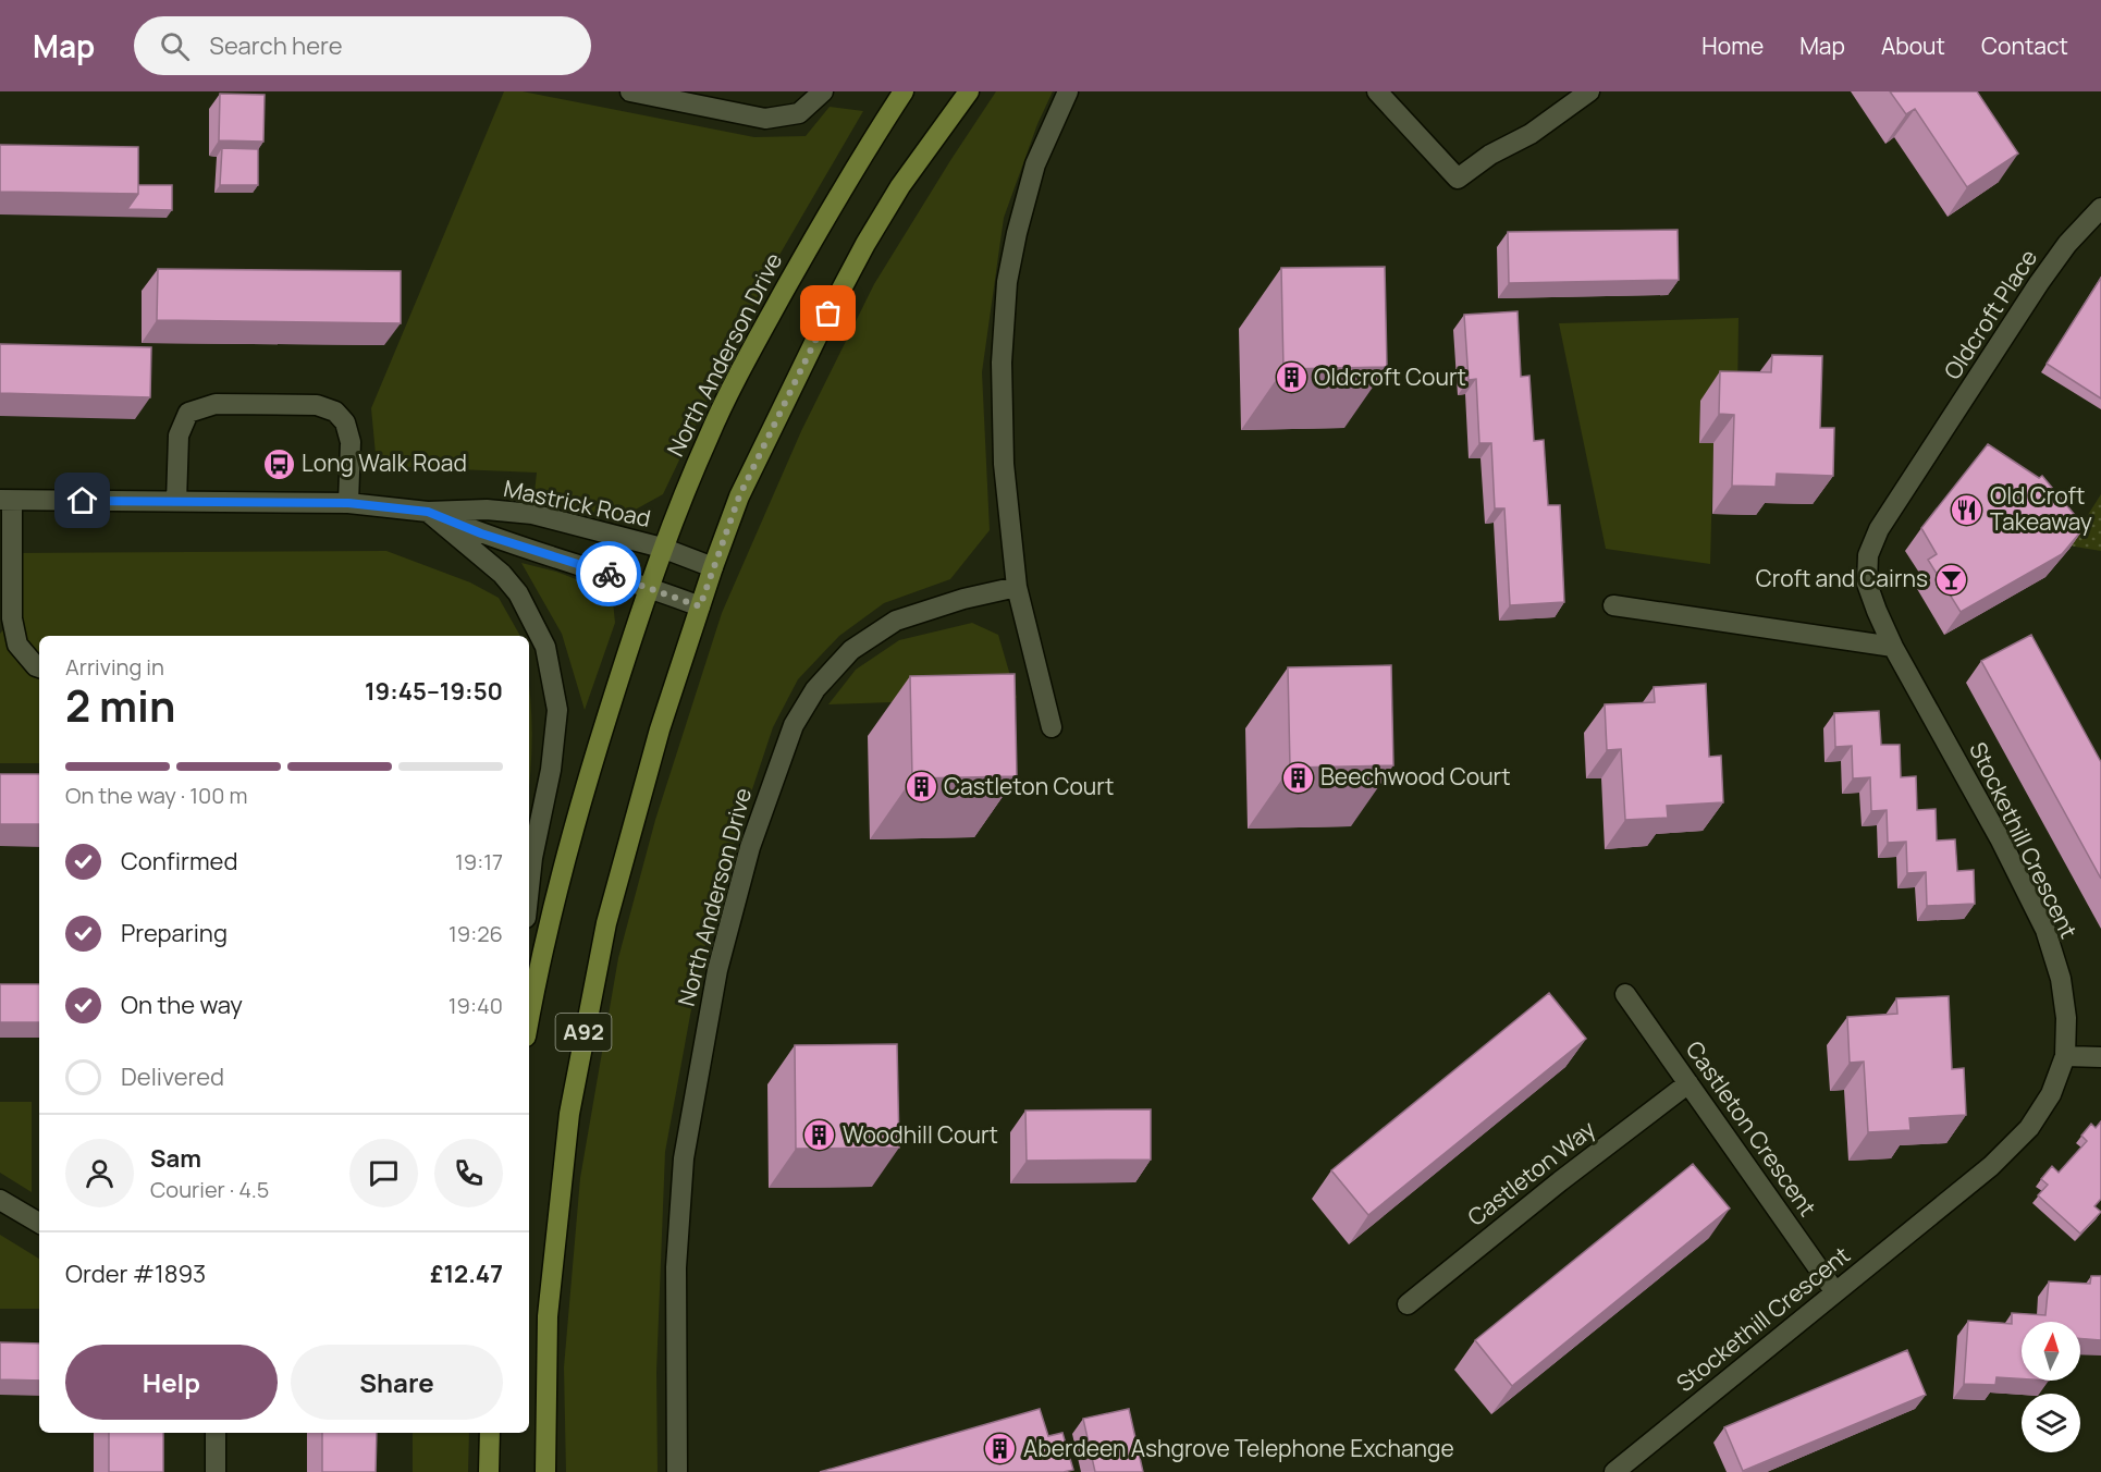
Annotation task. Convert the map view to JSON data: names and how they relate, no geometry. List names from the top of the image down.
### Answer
{
  "streets": {
    "main road": ["North Anderson Drive", "A92"],
    "street": [
      "Oldcroft Place",
      "Mastrick Road",
      "Stockethill Crescent",
      "Castleton Crescent",
      "Castleton Way"
    ]
  },
  "crossings": [
    ["Oldcroft Place", "Stockethill Crescent"],
    ["North Anderson Drive", "Mastrick Road"],
    ["Mastrick Road", "A92"],
    ["Stockethill Crescent", "Castleton Crescent"],
    ["Castleton Crescent", "Castleton Way"]
  ],
  "places": {
    "building": [
      "Oldcroft Court",
      "Beechwood Court",
      "Castleton Court",
      "Woodhill Court",
      "Aberdeen Ashgrove Telephone Exchange"
    ],
    "bus stop": ["Long Walk Road"],
    "restaurant": ["Old Croft Takeaway"],
    "bar": ["Croft and Cairns"]
  },
  "north": "top",
  "page": {
    "header": "Map",
    "search": "Search here",
    "nav": [
      "Home",
      "Map",
      "About",
      "Contact"
    ],
    "heading": ["2 min", "Arriving in", "19:45–19:50"],
    "panel": [
      "Sam",
      "Courier · 4.5",
      "Order #1893",
      "£12.47"
    ],
    "bar": "On the way · 100 m",
    "list": [
      ["Confirmed", "19:17"],
      ["Preparing", "19:26"],
      ["On the way", "19:40"],
      "Delivered"
    ],
    "buttons": ["Help", "Share"]
  }
}
